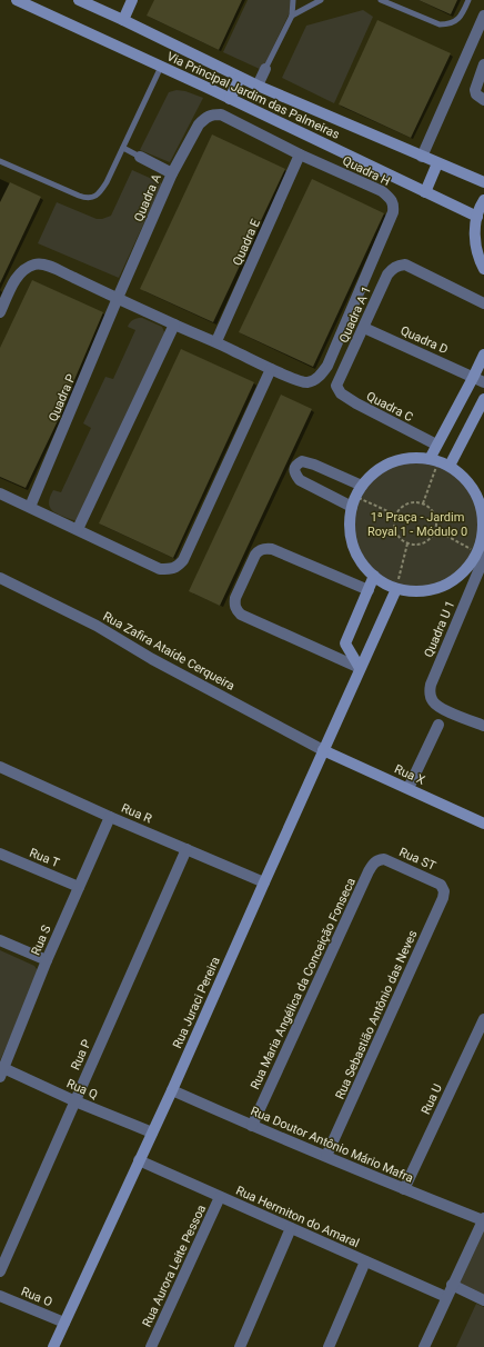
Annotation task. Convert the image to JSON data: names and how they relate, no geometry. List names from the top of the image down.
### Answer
{
  "streets": {
    "street": [
      "Via Principal Jardim das Palmeiras",
      "Quadra H",
      "Quadra A",
      "Quadra E",
      "Quadra A 1",
      "Quadra D",
      "Quadra P",
      "Quadra C",
      "Quadra U 1",
      "Rua Zafira Ataíde Cerqueira",
      "Rua X",
      "Rua R",
      "Rua T",
      "Rua ST",
      "Rua S",
      "Rua Maria Angélica da Conceição Fonseca",
      "Rua Juraci Pereira",
      "Rua Sebastião Antônio das Neves",
      "Rua P",
      "Rua Q",
      "Rua U",
      "Rua Doutor Antônio Mário Mafra",
      "Rua Hermiton do Amaral",
      "Rua Aurora Leite Pessoa",
      "Rua O"
    ]
  },
  "crossings": [
    ["Quadra H", "Quadra A"],
    ["Quadra H", "Quadra E"],
    ["Quadra A", "Quadra P"],
    ["Quadra A 1", "Quadra D"],
    ["Quadra A 1", "Quadra C"],
    ["Rua Zafira Ataíde Cerqueira", "Rua X"],
    ["Rua Zafira Ataíde Cerqueira", "Rua Juraci Pereira"],
    ["Rua X", "Rua Juraci Pereira"],
    ["Rua R", "Rua S"],
    ["Rua R", "Rua Juraci Pereira"],
    ["Rua R", "Rua P"],
    ["Rua T", "Rua S"],
    ["Rua ST", "Rua Maria Angélica da Conceição Fonseca"],
    ["Rua ST", "Rua Sebastião Antônio das Neves"],
    ["Rua S", "Rua Q"],
    ["Rua Maria Angélica da Conceição Fonseca", "Rua Doutor Antônio Mário Mafra"],
    ["Rua Juraci Pereira", "Rua Q"],
    ["Rua Juraci Pereira", "Rua Doutor Antônio Mário Mafra"],
    ["Rua Juraci Pereira", "Rua Hermiton do Amaral"],
    ["Rua Juraci Pereira", "Rua O"],
    ["Rua Sebastião Antônio das Neves", "Rua Doutor Antônio Mário Mafra"],
    ["Rua P", "Rua Q"],
    ["Rua U", "Rua Doutor Antônio Mário Mafra"],
    ["Rua Hermiton do Amaral", "Rua Aurora Leite Pessoa"]
  ],
  "parks": ["1ª Praça - Jardim Royal 1 - Módulo 0"]
}
